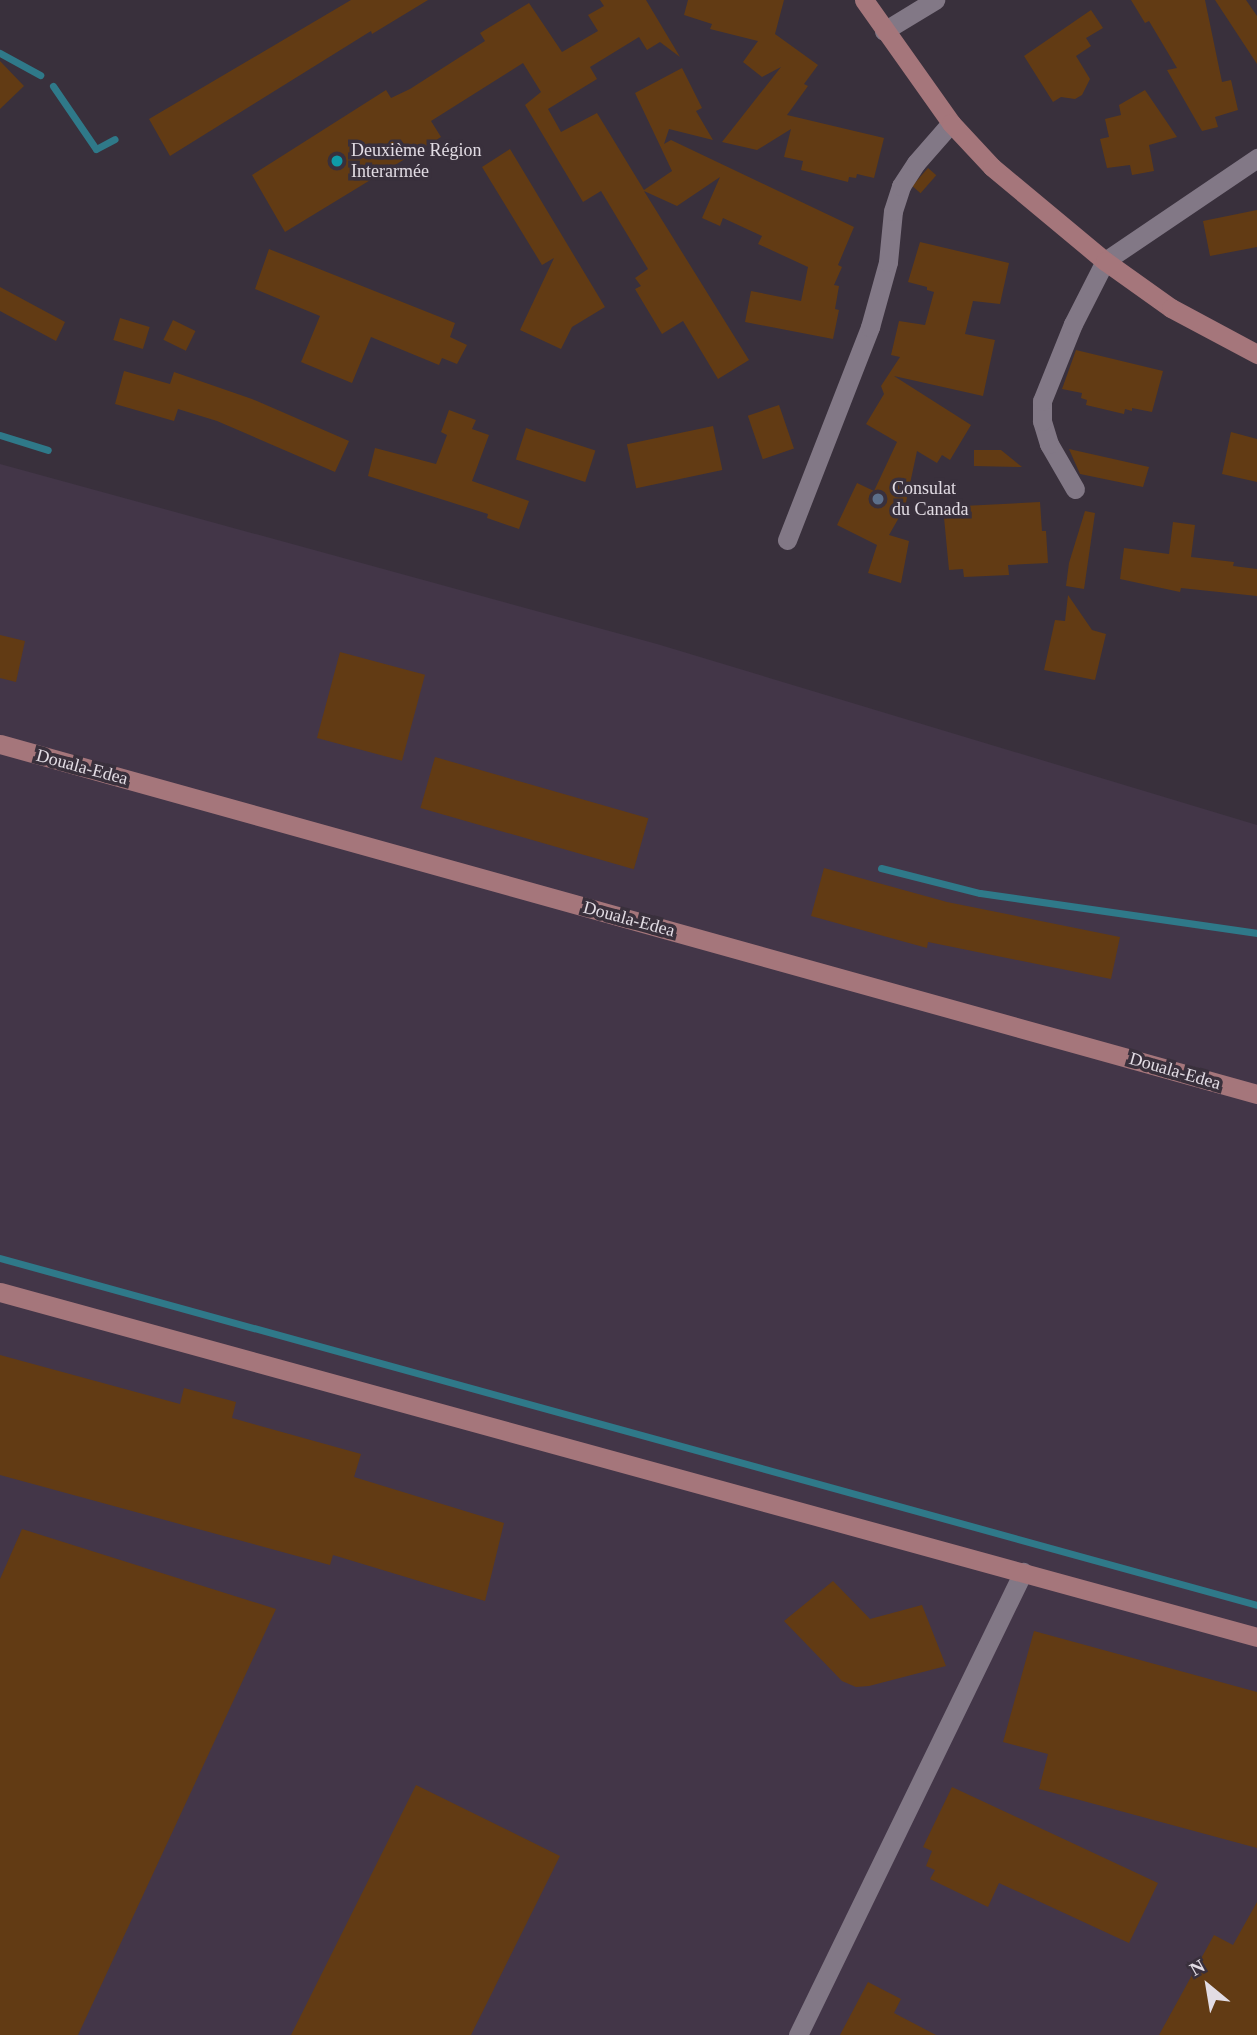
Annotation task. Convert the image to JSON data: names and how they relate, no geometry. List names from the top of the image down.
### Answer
{
  "streets": {
    "main road": ["Douala-Edea"]
  },
  "places": ["Deuxième Région Interarmée", "Consulat du Canada"],
  "north": "top left"
}
